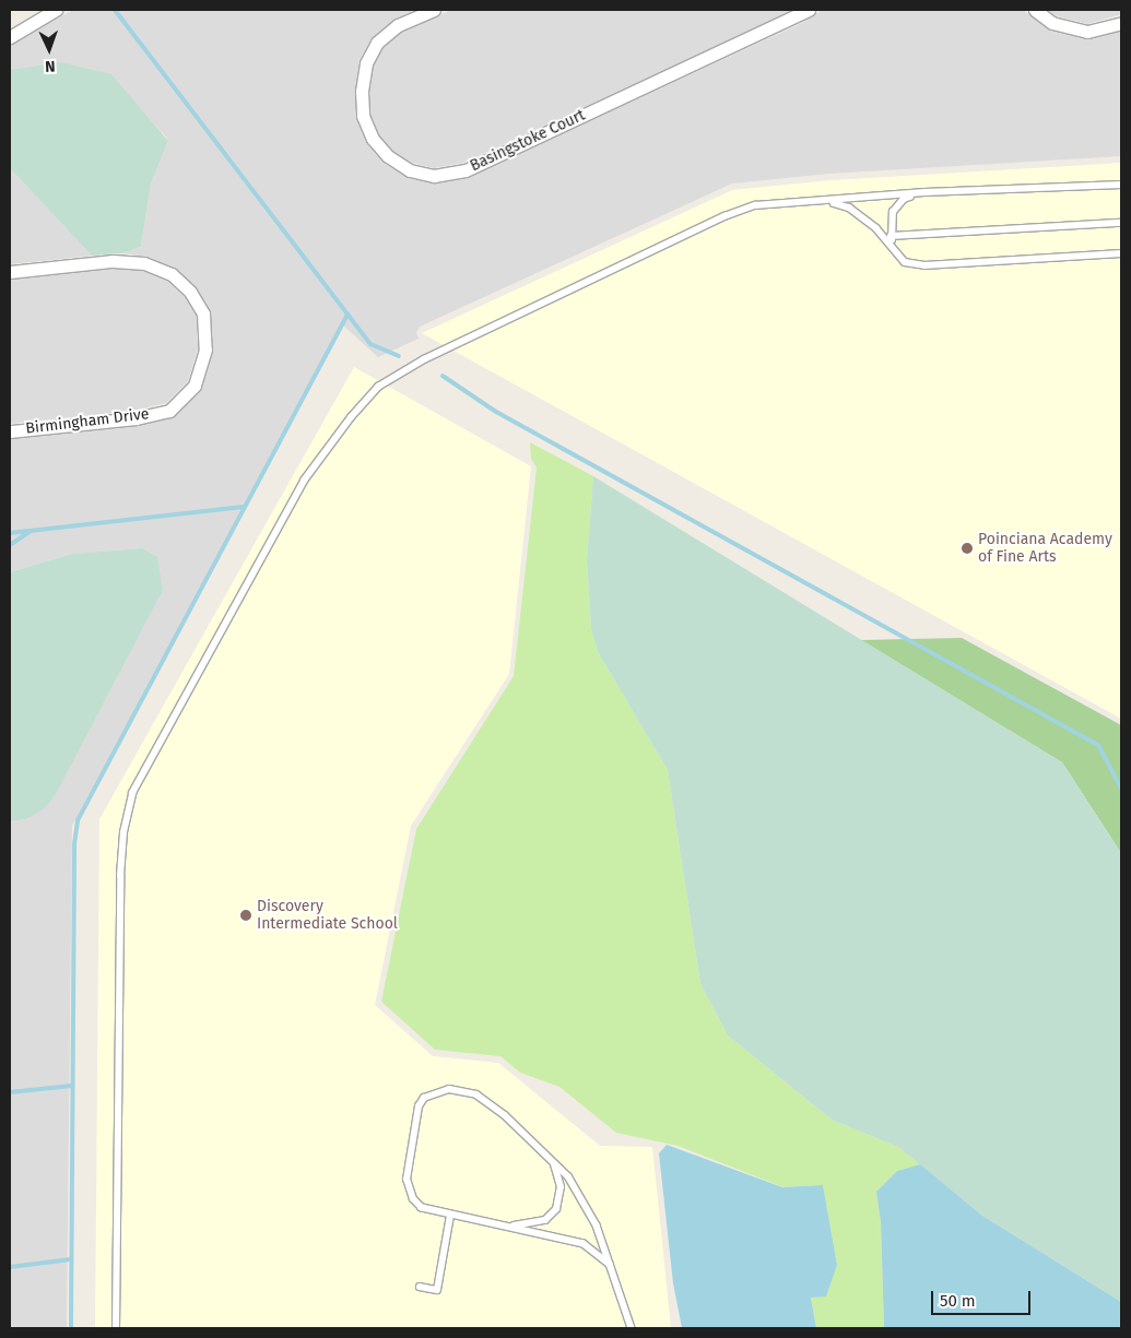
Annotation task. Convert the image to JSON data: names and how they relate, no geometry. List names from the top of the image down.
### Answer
{
  "streets": {
    "street": ["Basingstoke Court", "Birmingham Drive"]
  },
  "places": ["Poinciana Academy of Fine Arts", "Discovery Intermediate School"],
  "scale_bar": "50 m",
  "north": "bottom"
}
